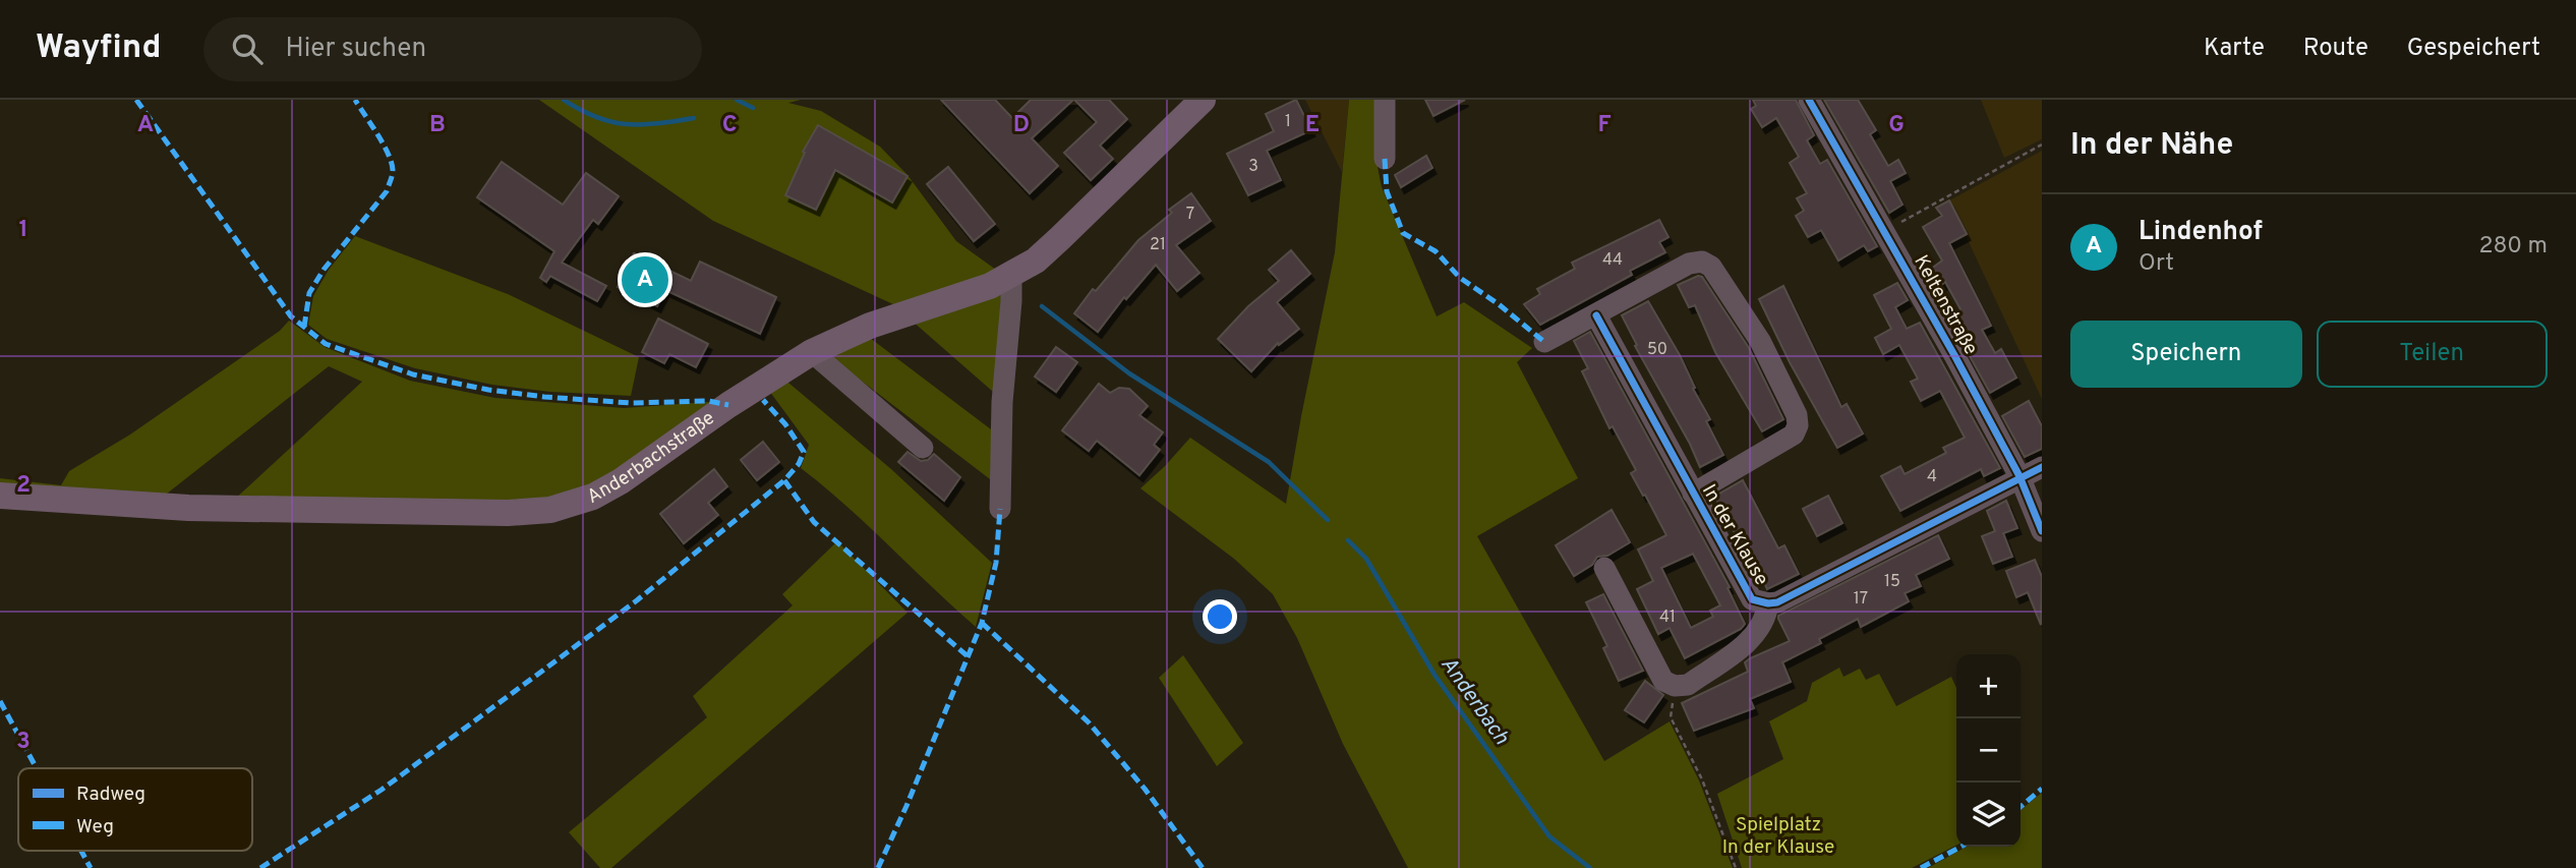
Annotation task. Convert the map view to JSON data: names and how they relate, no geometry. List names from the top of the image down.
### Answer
{
  "streets": {
    "main road": ["Anderbachstraße"],
    "street": ["Keltenstraße", "In der Klause"]
  },
  "crossings": [
    ["Keltenstraße", "In der Klause"]
  ],
  "water": ["Anderbach"],
  "parks": ["Spielplatz In der Klause"],
  "house_numbers": [
    "1",
    "3",
    "7",
    "21",
    "44",
    "50",
    "4",
    "15",
    "17",
    "41"
  ],
  "legend": ["Radweg", "Weg"],
  "page": {
    "header": "Wayfind",
    "search": "Hier suchen",
    "nav": ["Karte", "Route", "Gespeichert"],
    "heading": "In der Nähe",
    "list": [
      {
        "mark": "A",
        "name": "Lindenhof",
        "note": "Ort",
        "value": "280 m"
      }
    ],
    "pins": "A",
    "buttons": ["Speichern", "Teilen"],
    "map_buttons": ["+", "−"]
  },
  "grid": {
    "columns": [
      "A",
      "B",
      "C",
      "D",
      "E",
      "F",
      "G"
    ],
    "rows": ["1", "2", "3"]
  }
}
